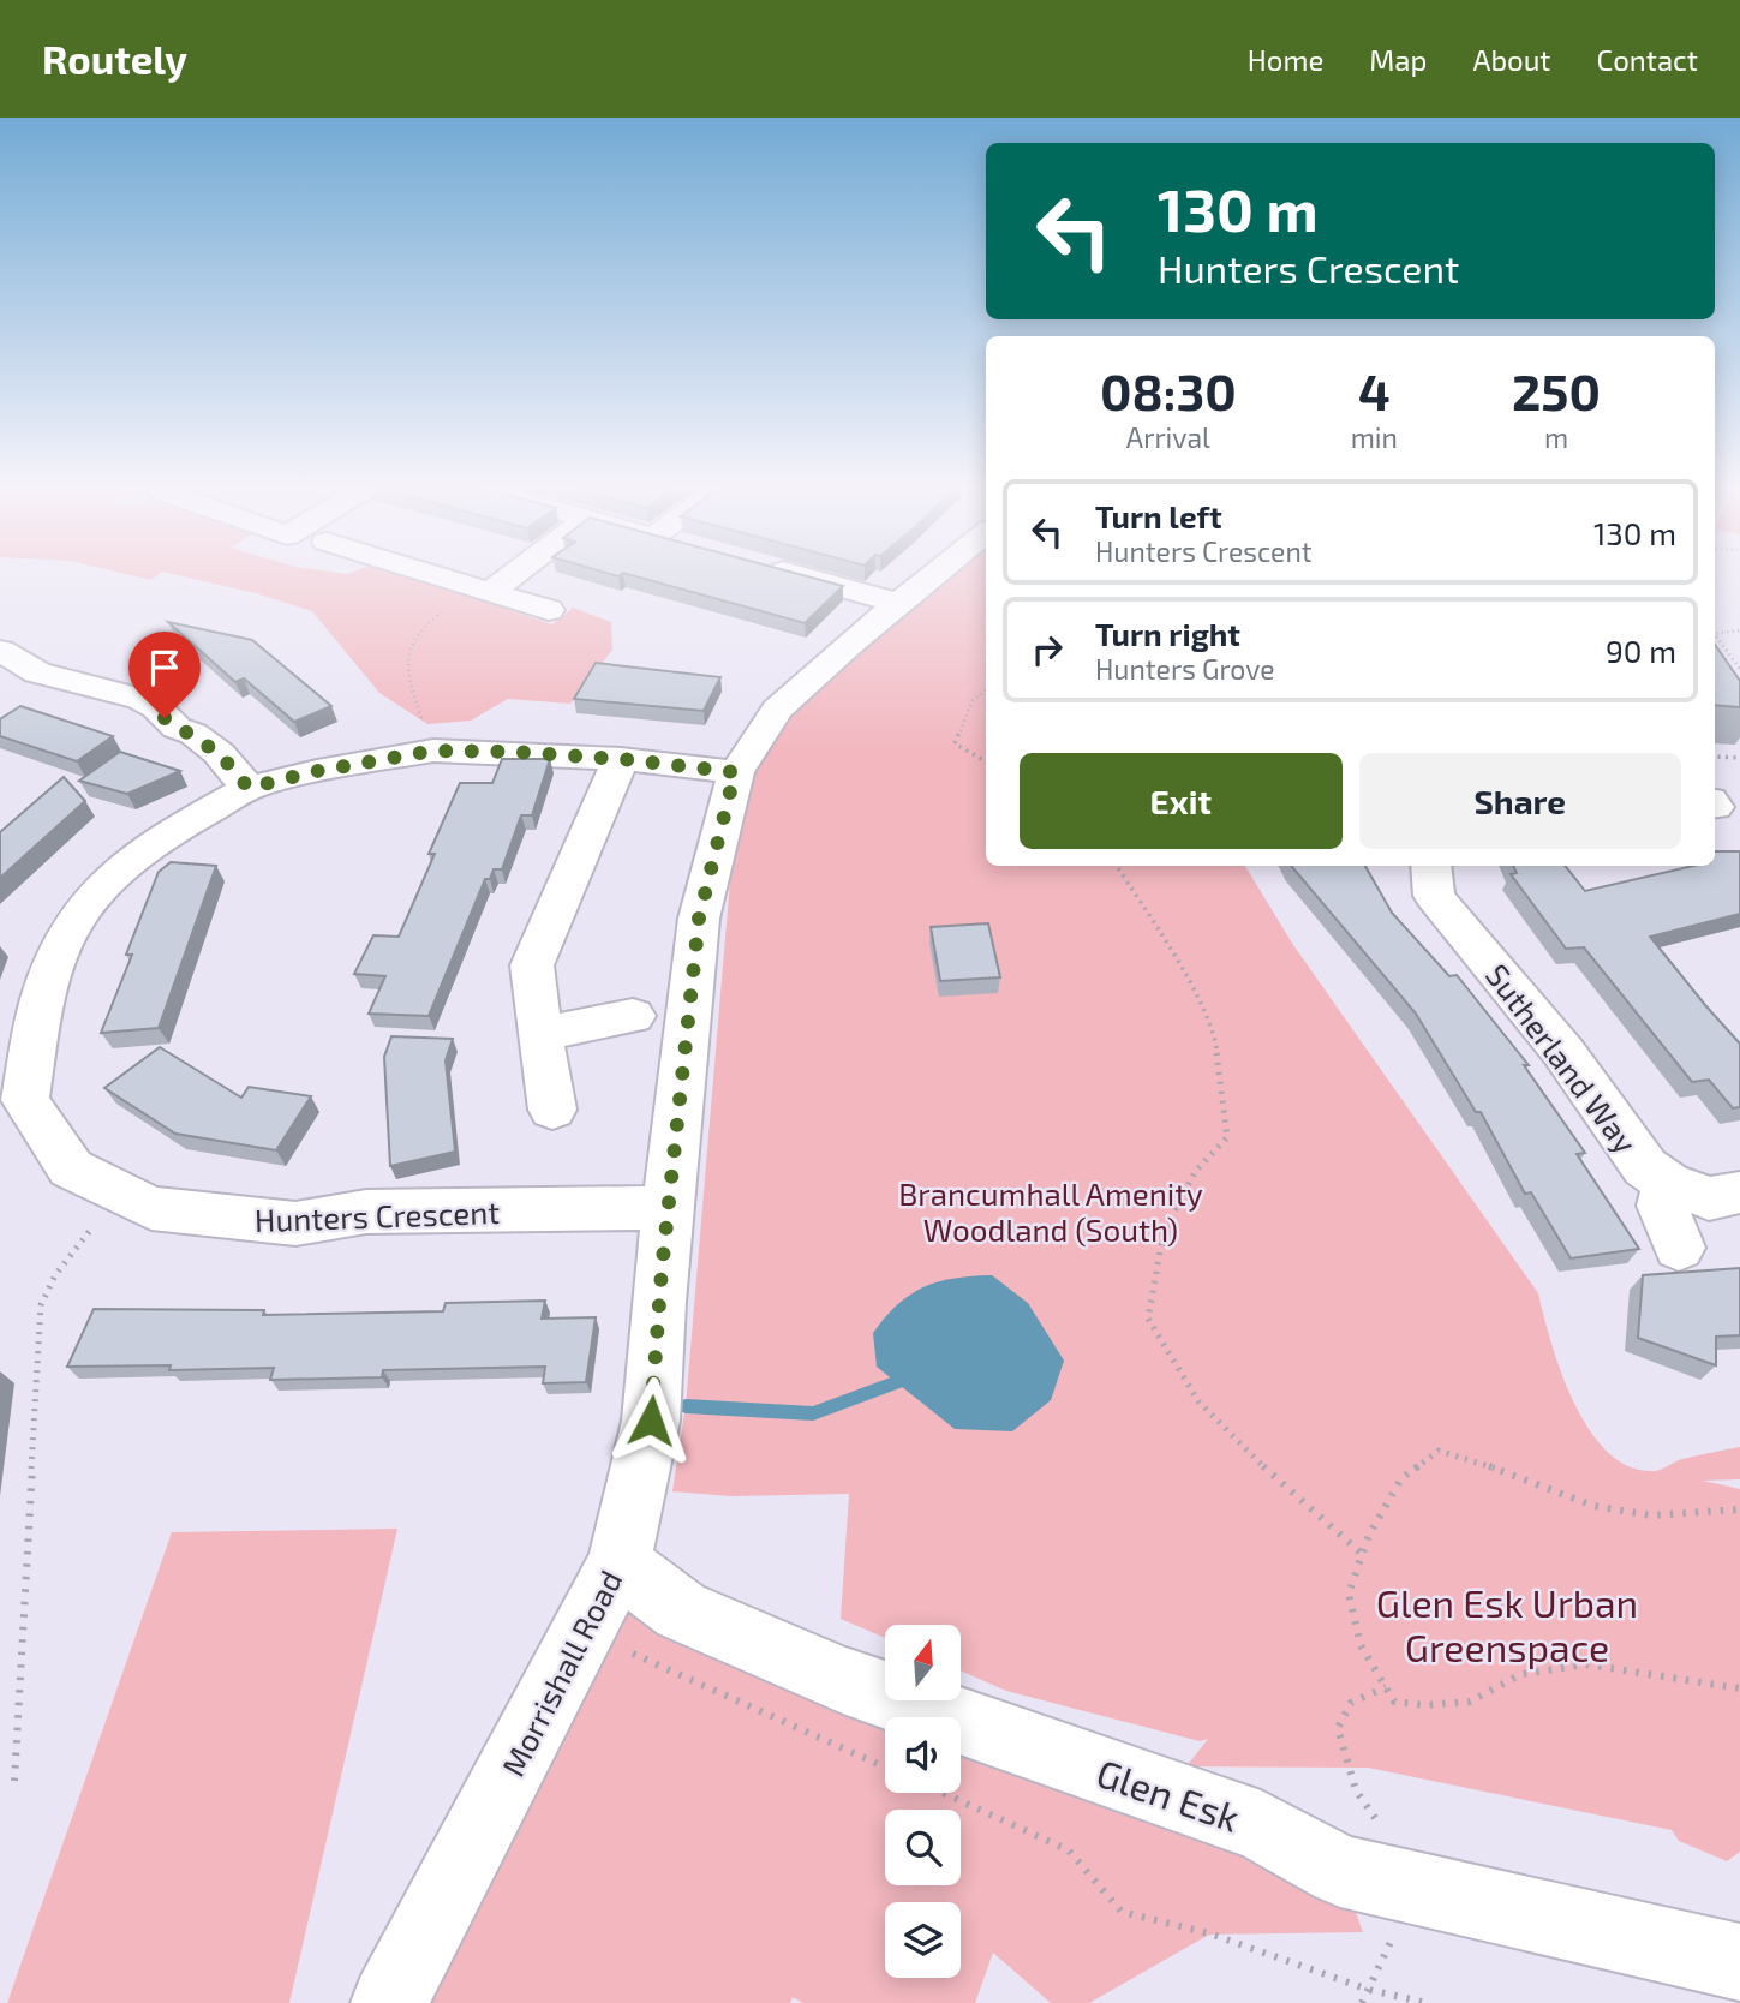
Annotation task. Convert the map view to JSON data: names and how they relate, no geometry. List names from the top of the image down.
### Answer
{
  "streets": {
    "street": [
      "Sutherland Way",
      "Hunters Crescent",
      "Morrishall Road",
      "Glen Esk"
    ]
  },
  "crossings": [
    ["Hunters Crescent", "Morrishall Road"],
    ["Morrishall Road", "Glen Esk"]
  ],
  "parks": ["Brancumhall Amenity Woodland (South)", "Glen Esk Urban Greenspace"],
  "north": "top",
  "page": {
    "header": "Routely",
    "nav": [
      "Home",
      "Map",
      "About",
      "Contact"
    ],
    "turn": ["130 m", "Hunters Crescent"],
    "eta": [
      "08:30",
      "Arrival",
      "4",
      "min",
      "250",
      "m"
    ],
    "list": [
      {
        "name": "Turn left",
        "note": "Hunters Crescent",
        "value": "130 m"
      },
      {
        "name": "Turn right",
        "note": "Hunters Grove",
        "value": "90 m"
      }
    ],
    "buttons": ["Exit", "Share"]
  }
}
